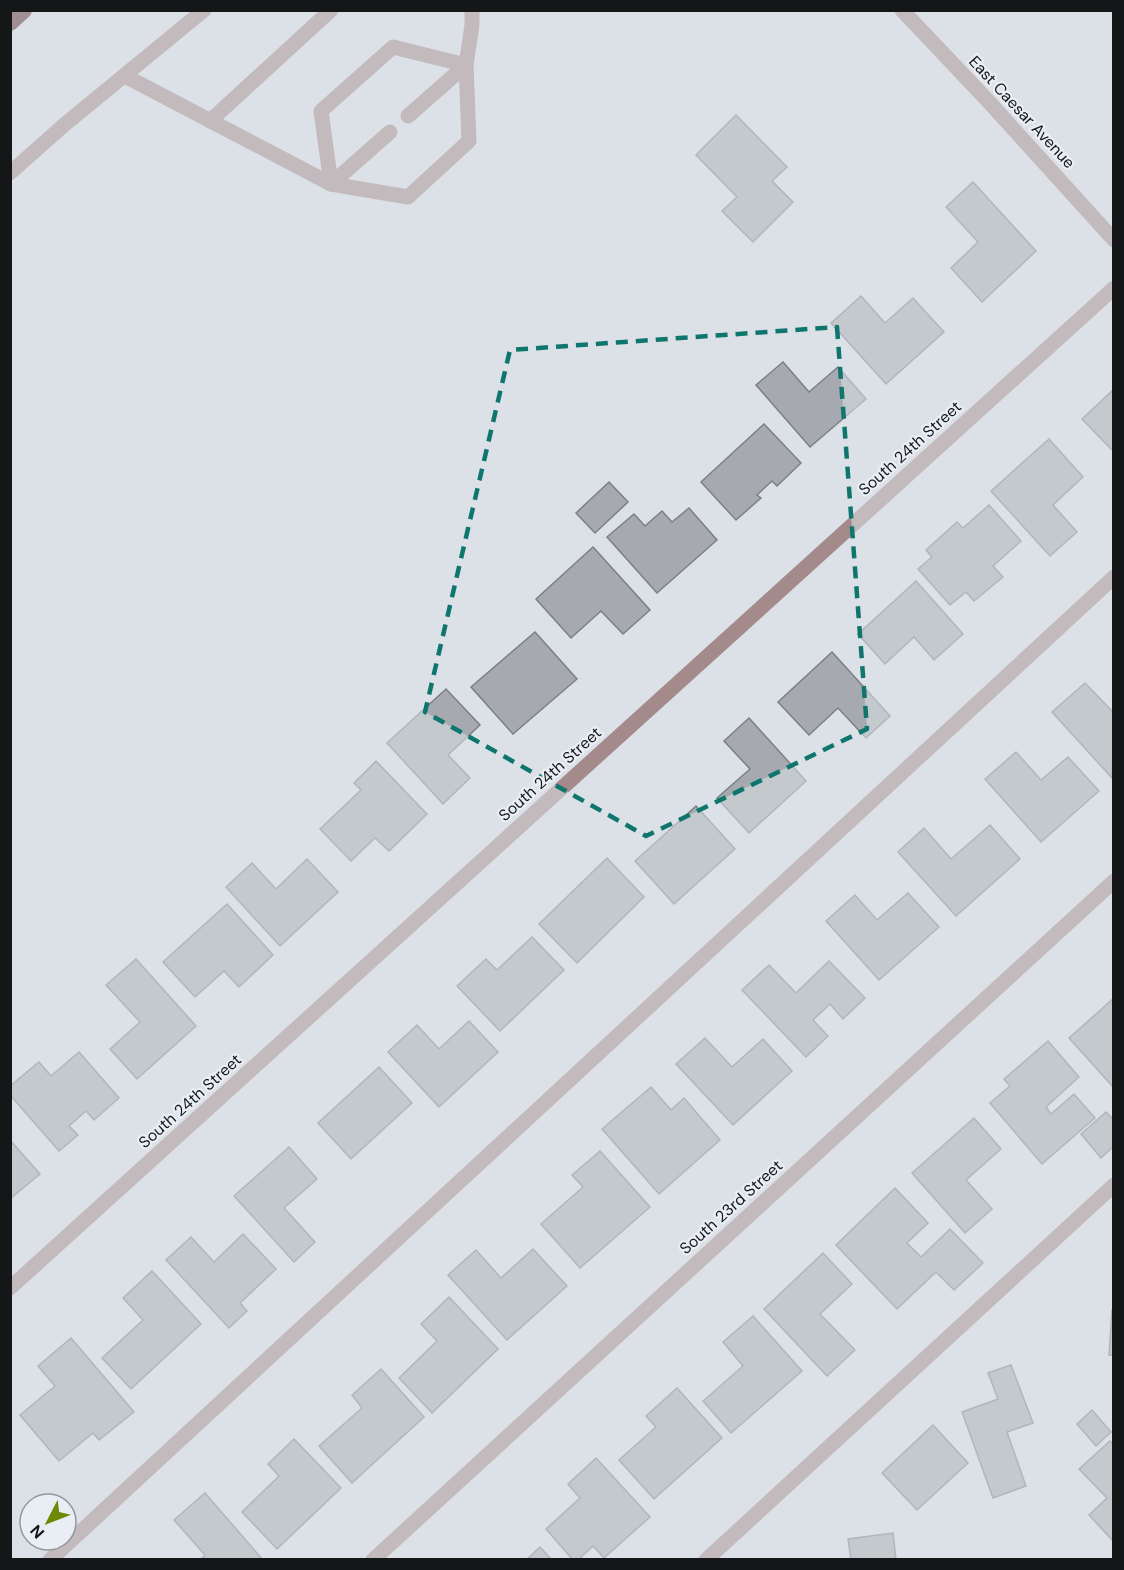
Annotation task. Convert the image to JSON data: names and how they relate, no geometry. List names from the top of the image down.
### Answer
{
  "streets": {
    "street": ["East Caesar Avenue", "South 24th Street", "South 23rd Street"]
  },
  "north": "bottom left"
}
